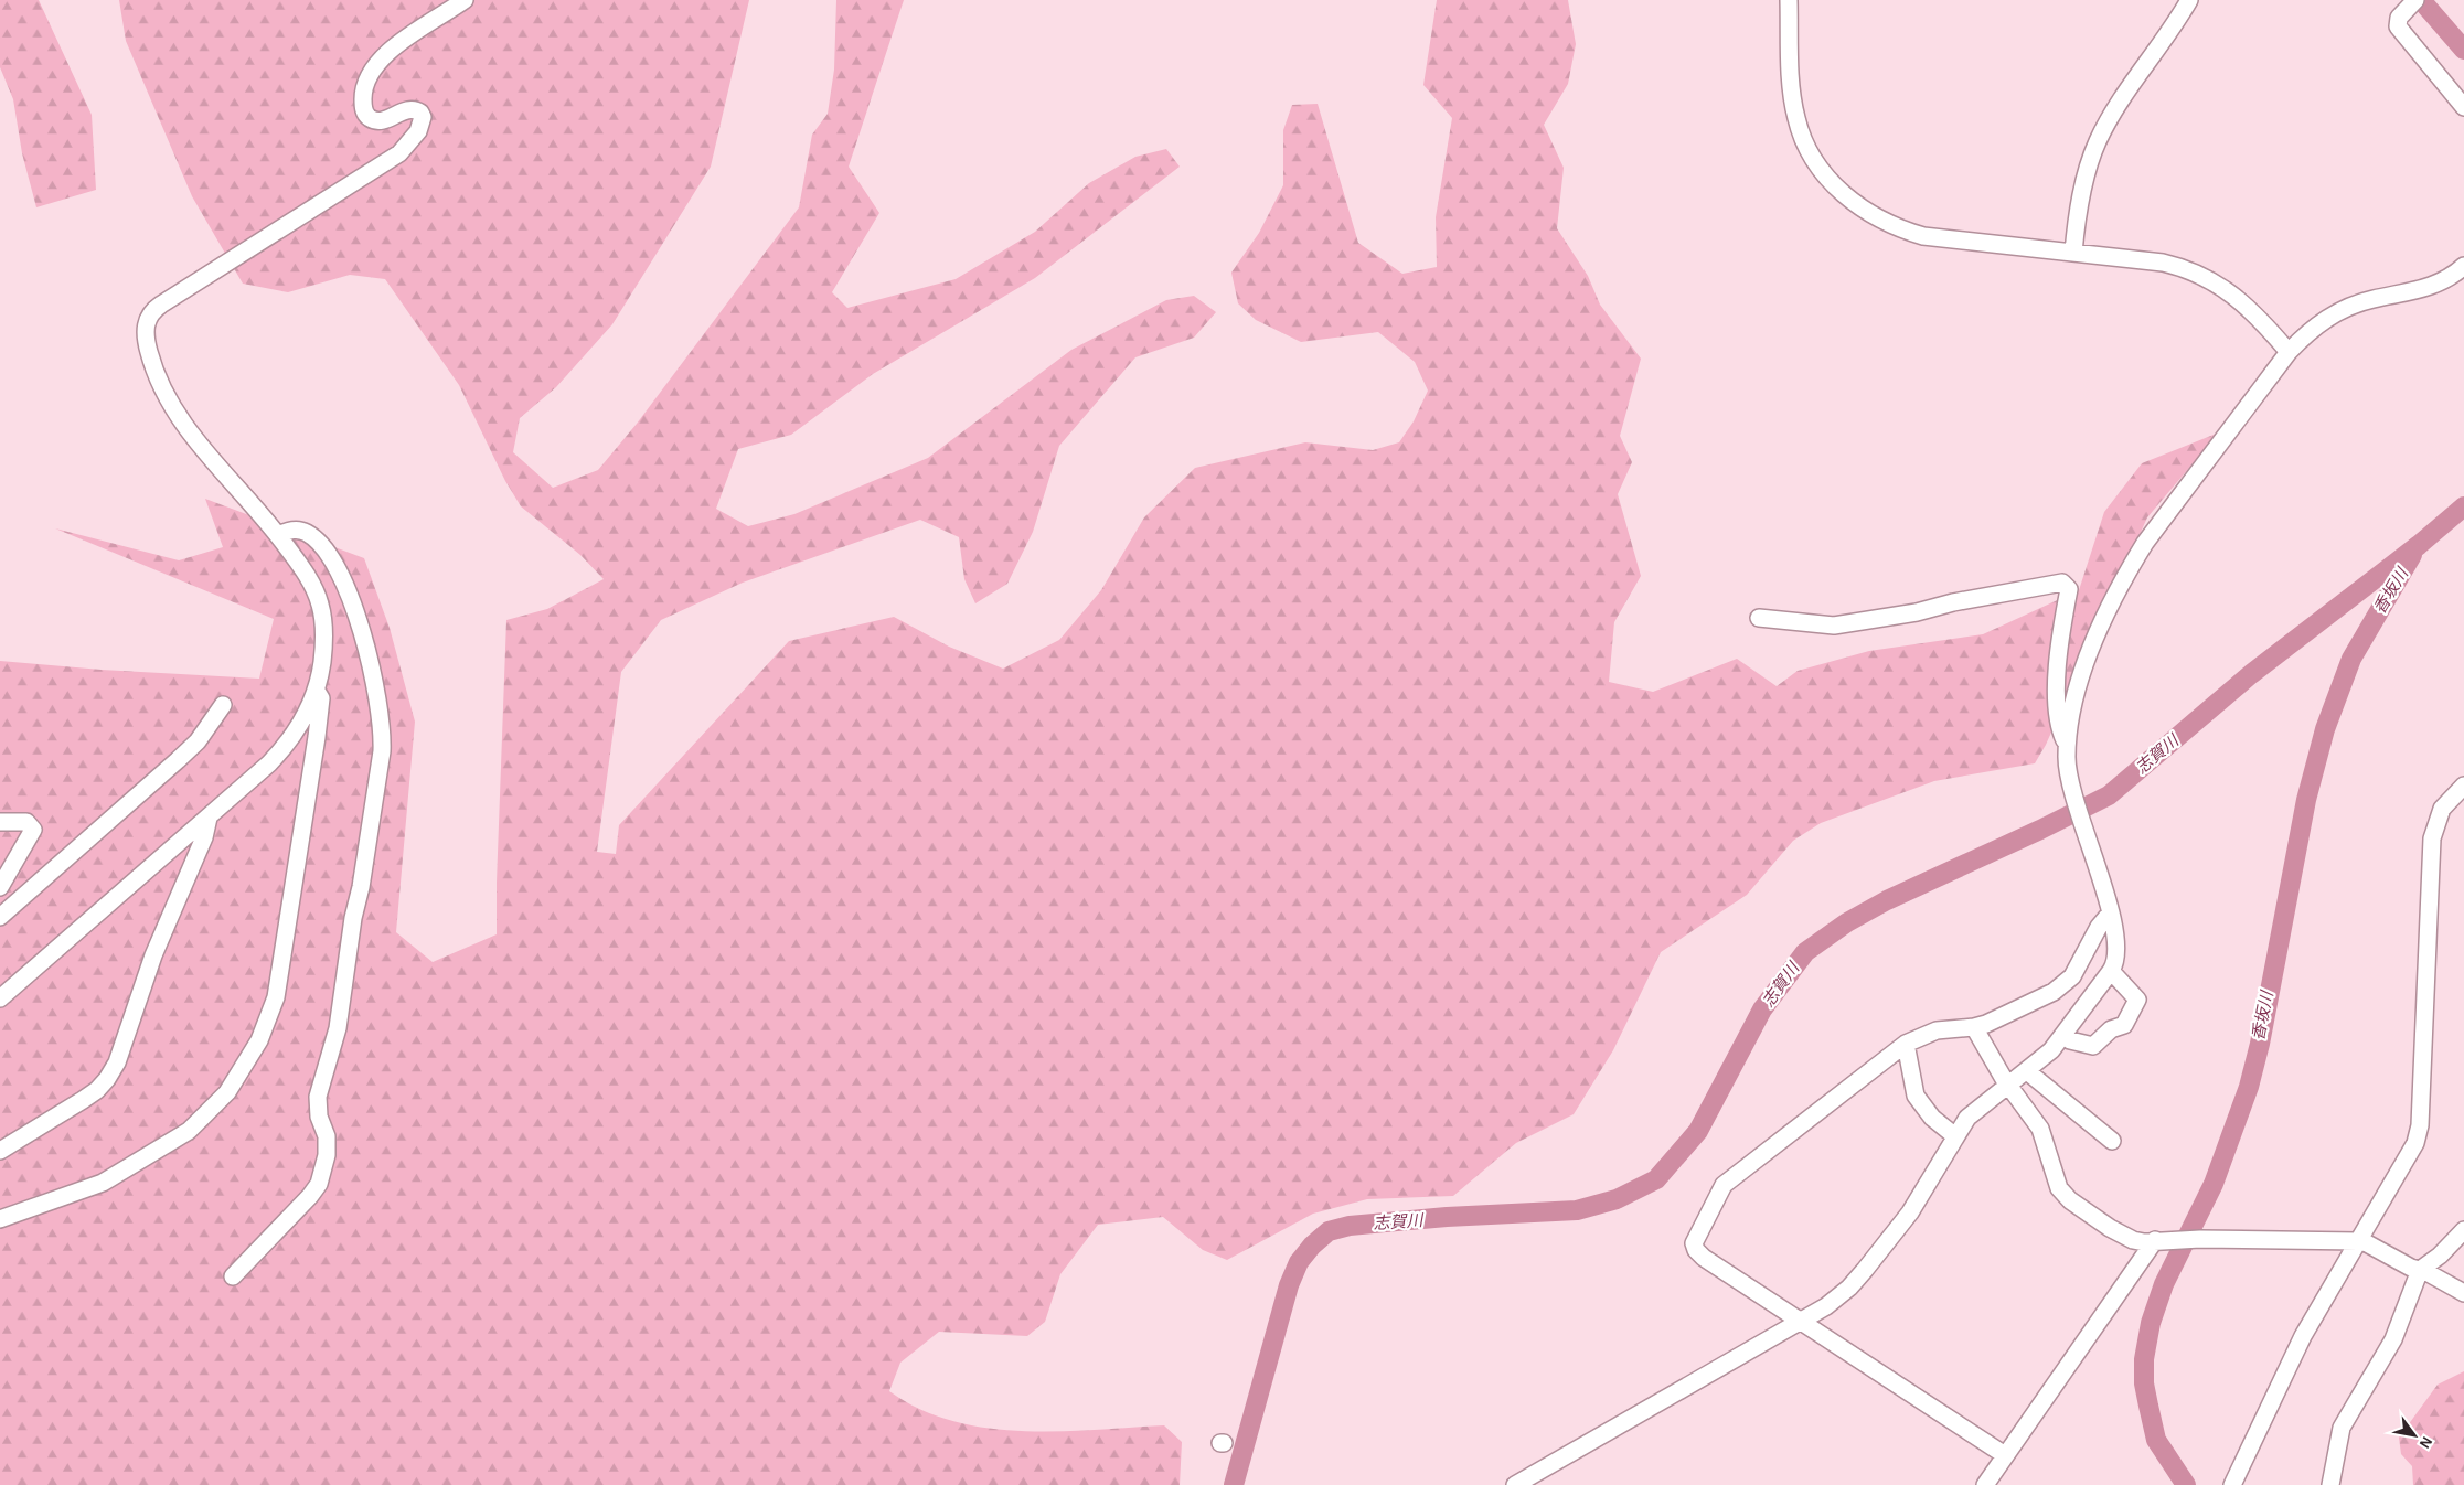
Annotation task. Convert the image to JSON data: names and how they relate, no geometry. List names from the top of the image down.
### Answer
{
  "water": ["香坂川", "志賀川"],
  "north": "bottom right"
}
